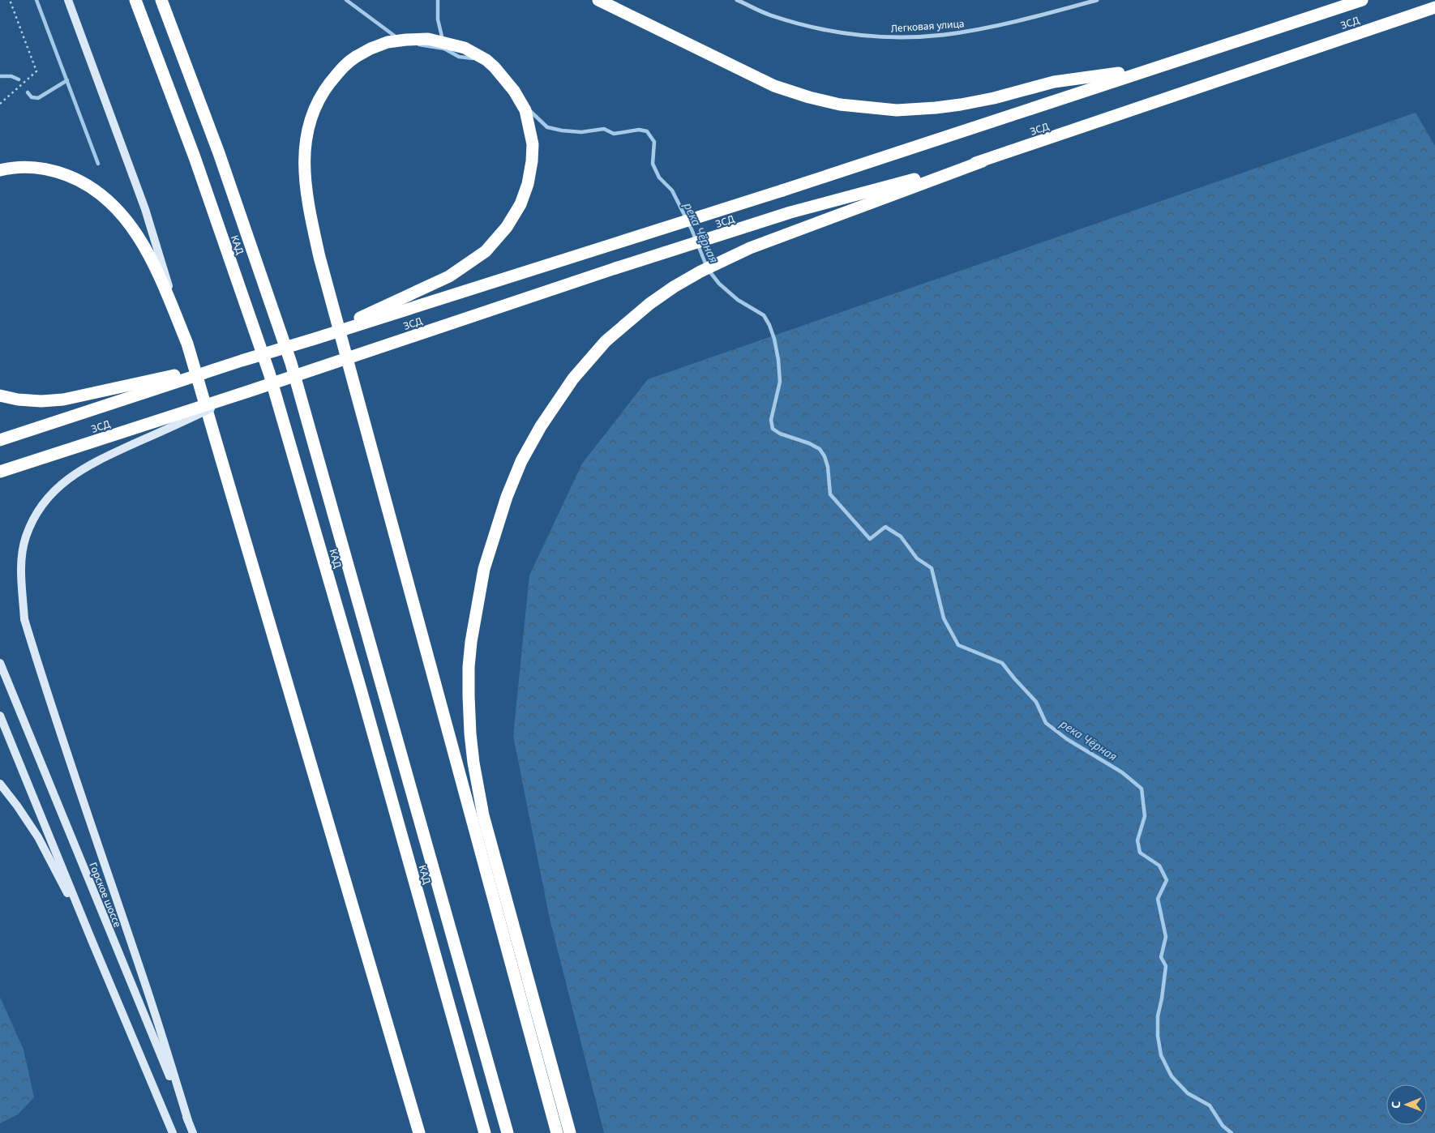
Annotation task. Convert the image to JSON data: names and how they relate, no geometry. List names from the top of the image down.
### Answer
{
  "streets": {
    "highway": ["ЗСД", "КАД"],
    "main road": ["Горское шоссе"],
    "street": ["Легковая улица"]
  },
  "water": ["река Чёрная"],
  "north": "left"
}
